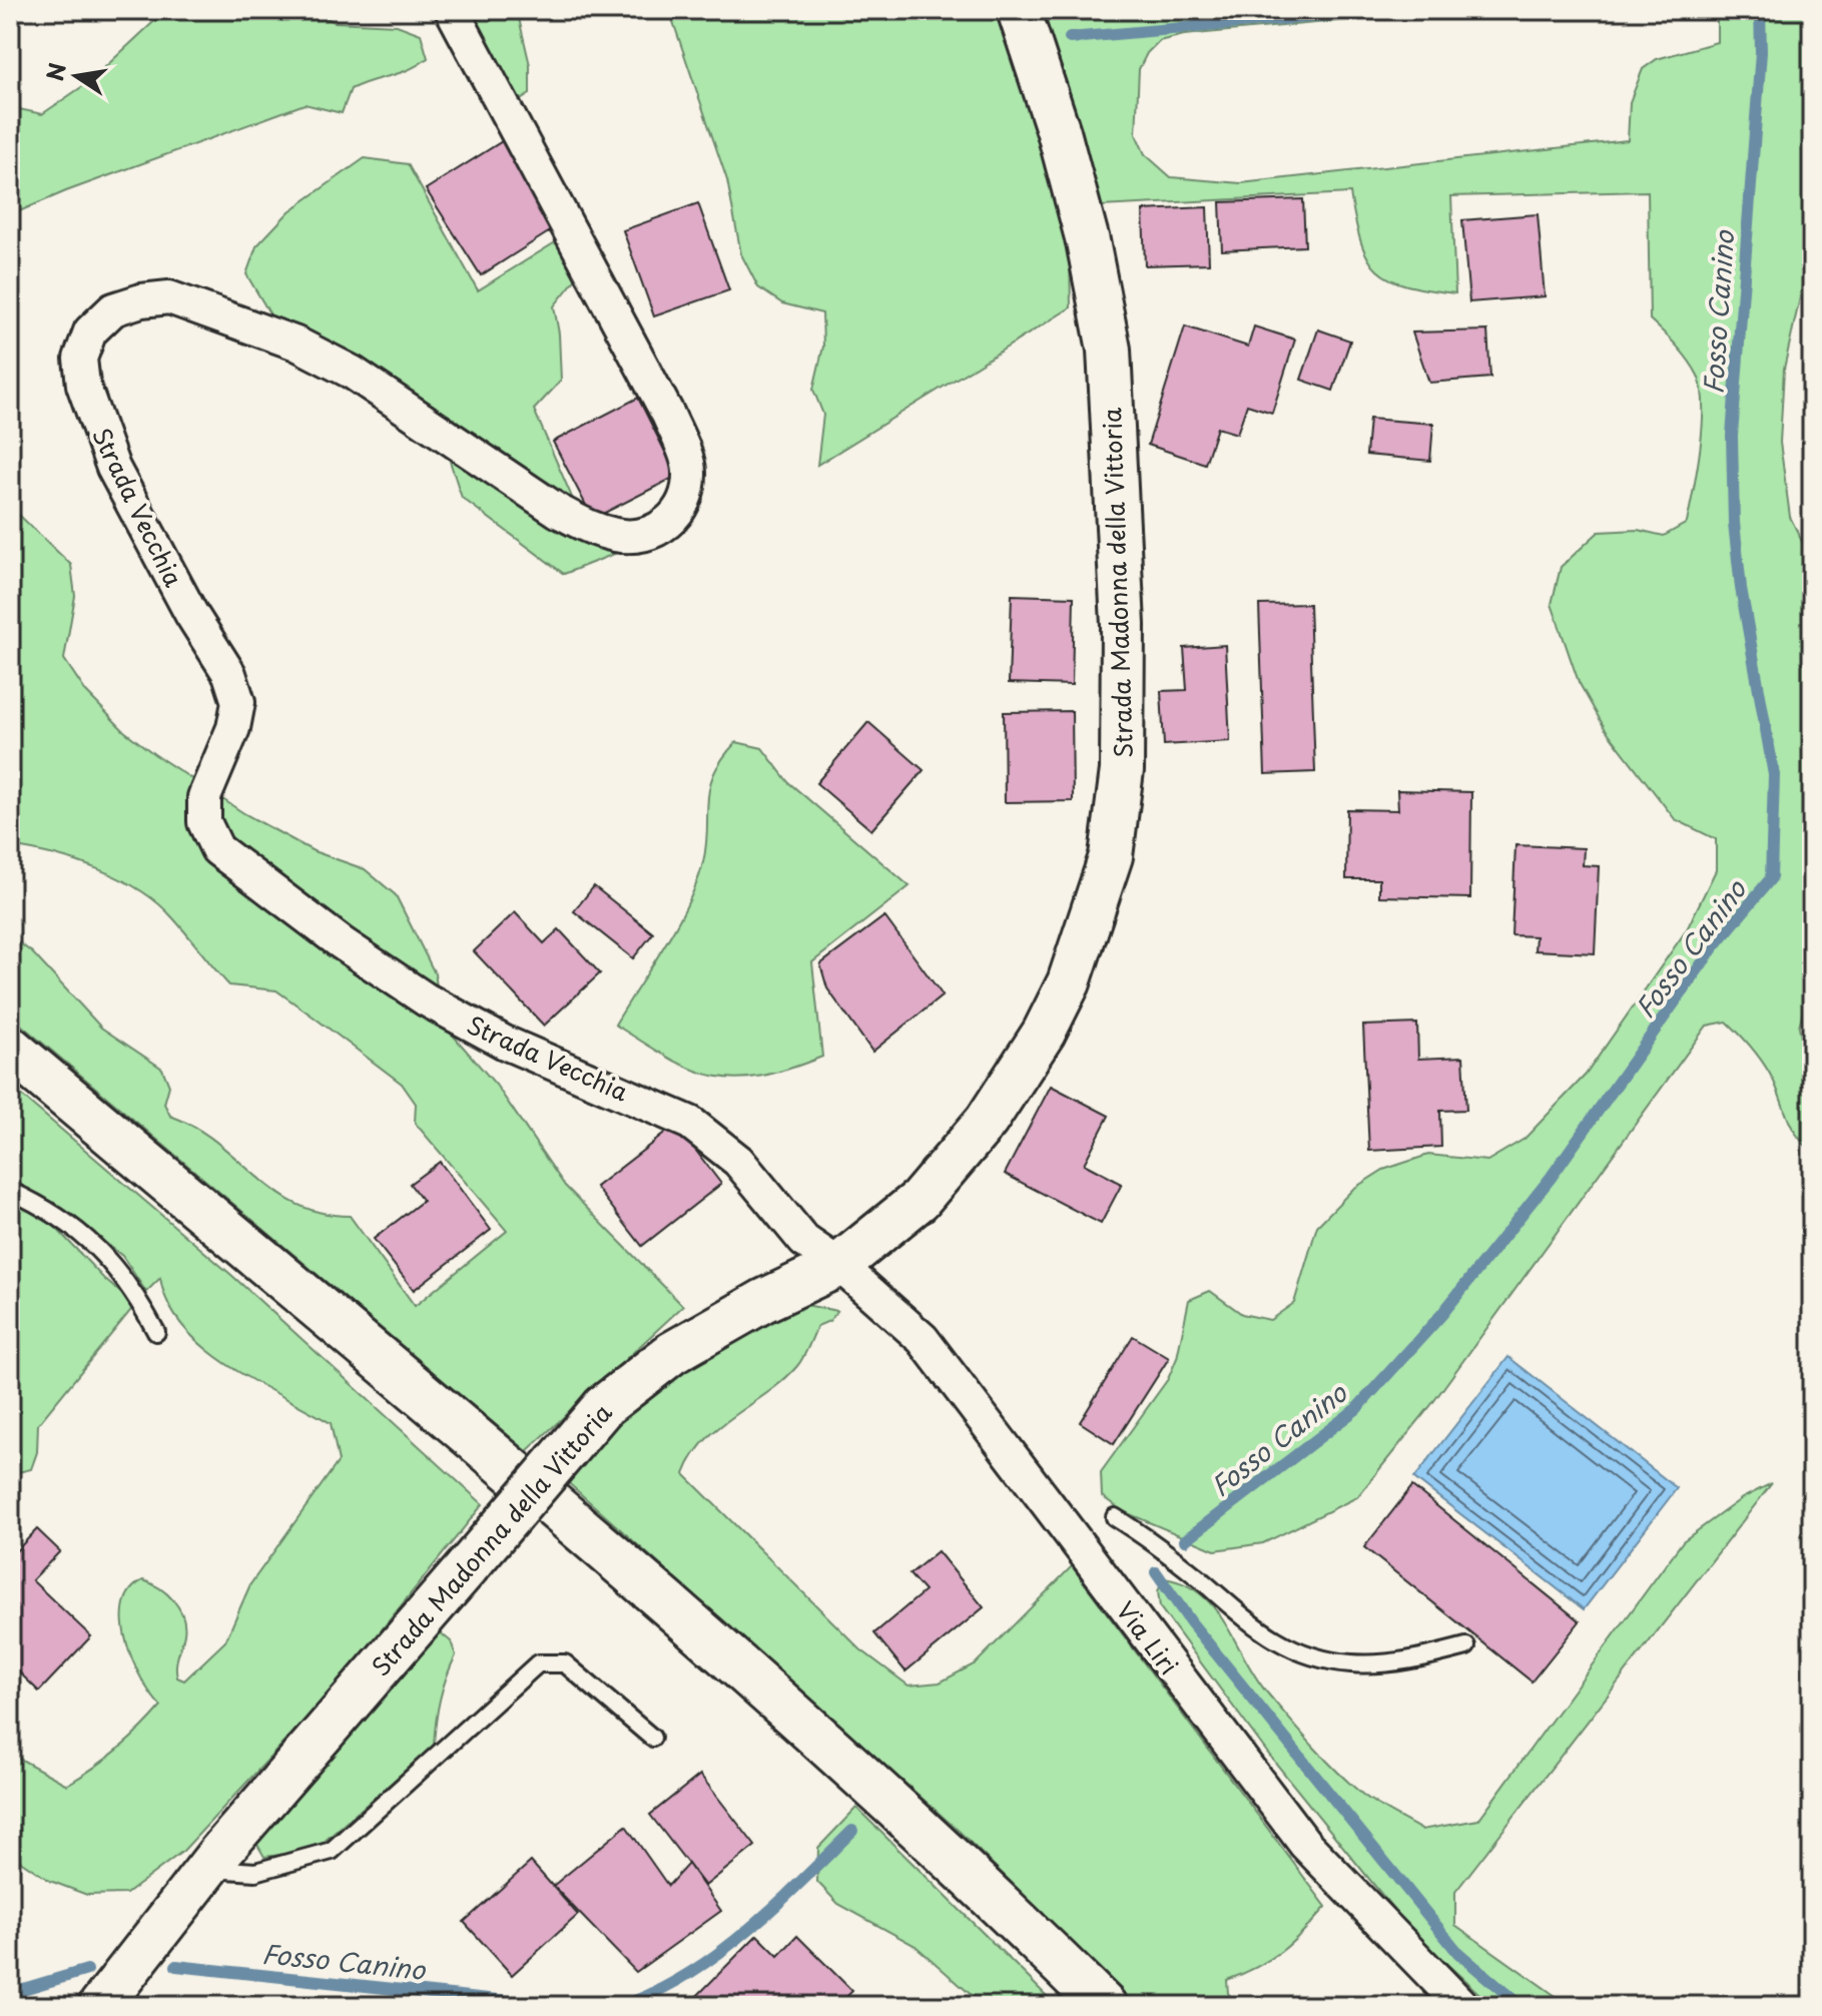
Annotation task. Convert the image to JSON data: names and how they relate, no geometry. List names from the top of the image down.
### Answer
{
  "streets": {
    "street": ["Strada Vecchia", "Strada Madonna della Vittoria", "Via Liri"]
  },
  "crossings": [
    ["Strada Vecchia", "Strada Madonna della Vittoria"],
    ["Strada Vecchia", "Via Liri"],
    ["Strada Madonna della Vittoria", "Via Liri"]
  ],
  "water": ["Fosso Canino"],
  "north": "left"
}
